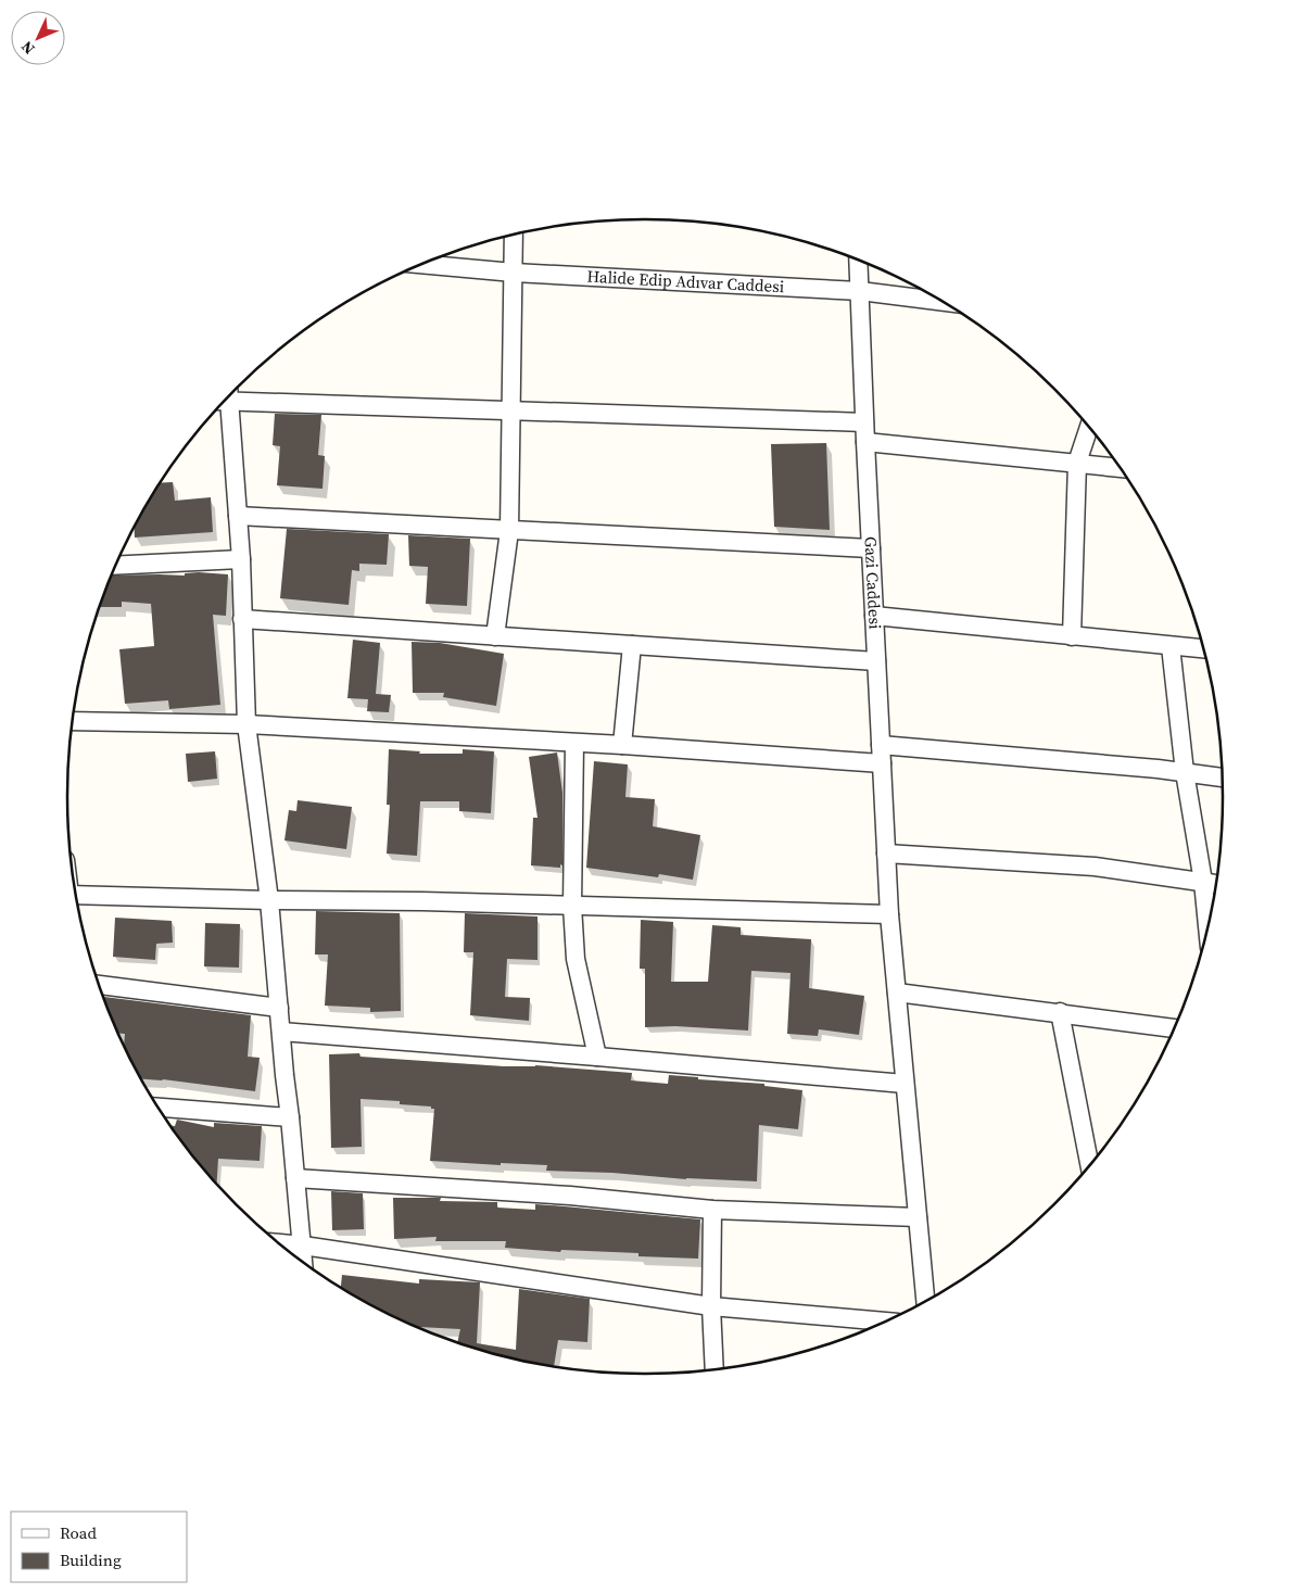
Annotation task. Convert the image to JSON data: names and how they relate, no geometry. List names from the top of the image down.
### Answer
{
  "streets": {
    "street": ["Halide Edip Adıvar Caddesi", "Gazi Caddesi"]
  },
  "crossings": [
    ["Halide Edip Adıvar Caddesi", "Gazi Caddesi"]
  ],
  "legend": ["Road", "Building"],
  "north": "bottom left"
}
